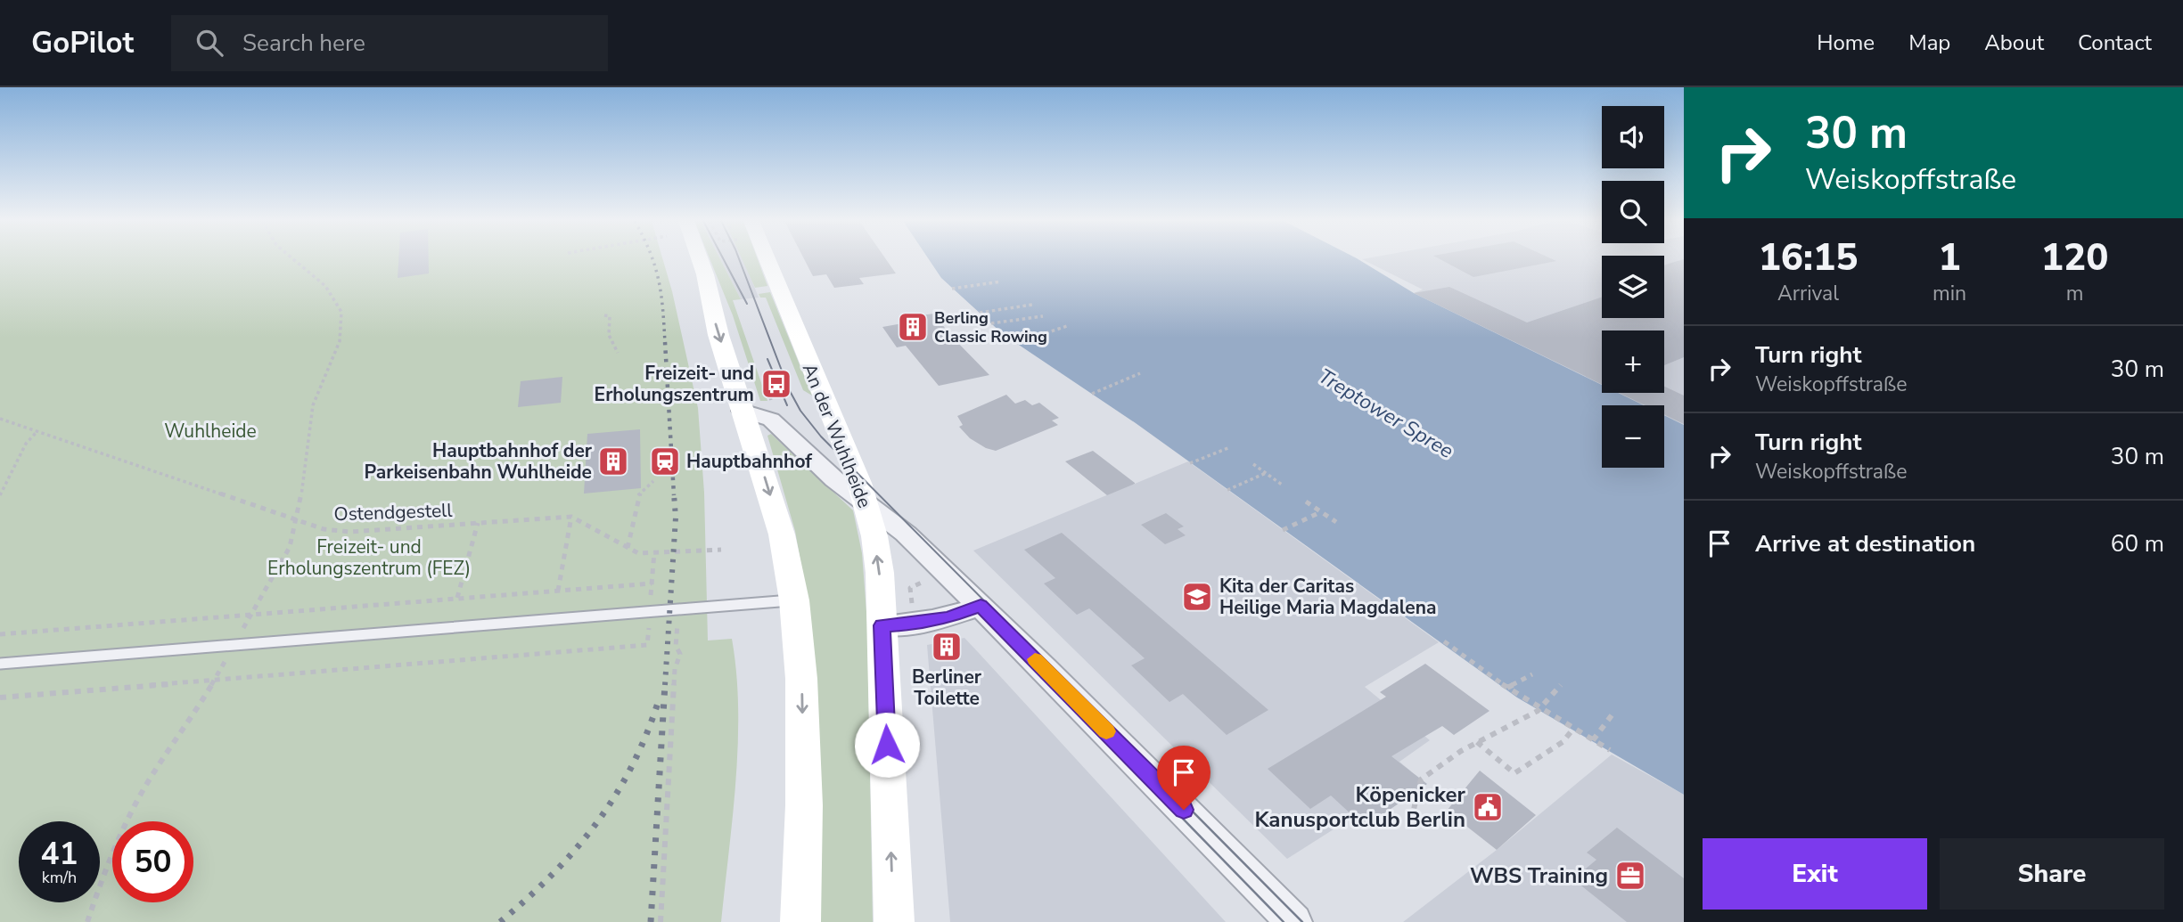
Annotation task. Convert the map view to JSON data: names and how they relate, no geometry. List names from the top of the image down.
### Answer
{
  "streets": {
    "main road": ["An der Wuhlheide"],
    "path": ["Ostendgestell"]
  },
  "water": ["Treptower Spree"],
  "parks": ["Wuhlheide", "Freizeit- und Erholungszentrum (FEZ)"],
  "places": {
    "building": ["Berling Classic Rowing", "Hauptbahnhof der Parkeisenbahn Wuhlheide", "Berliner Toilette"],
    "bus stop": ["Freizeit- und Erholungszentrum"],
    "station": ["Hauptbahnhof"],
    "school or university": ["Kita der Caritas Heilige Maria Magdalena"],
    "public building": ["Köpenicker Kanusportclub Berlin"],
    "office": ["WBS Training"]
  },
  "page": {
    "header": "GoPilot",
    "search": "Search here",
    "nav": [
      "Home",
      "Map",
      "About",
      "Contact"
    ],
    "turn": ["30 m", "Weiskopffstraße"],
    "map_buttons": ["+", "−"],
    "eta": [
      "16:15",
      "Arrival",
      "1",
      "min",
      "120",
      "m"
    ],
    "list": [
      {
        "name": "Turn right",
        "note": "Weiskopffstraße",
        "value": "30 m"
      },
      {
        "name": "Turn right",
        "note": "Weiskopffstraße",
        "value": "30 m"
      },
      {
        "name": "Arrive at destination",
        "value": "60 m"
      }
    ],
    "speed": "41 km/h",
    "limit": "50",
    "buttons": ["Exit", "Share"]
  }
}
